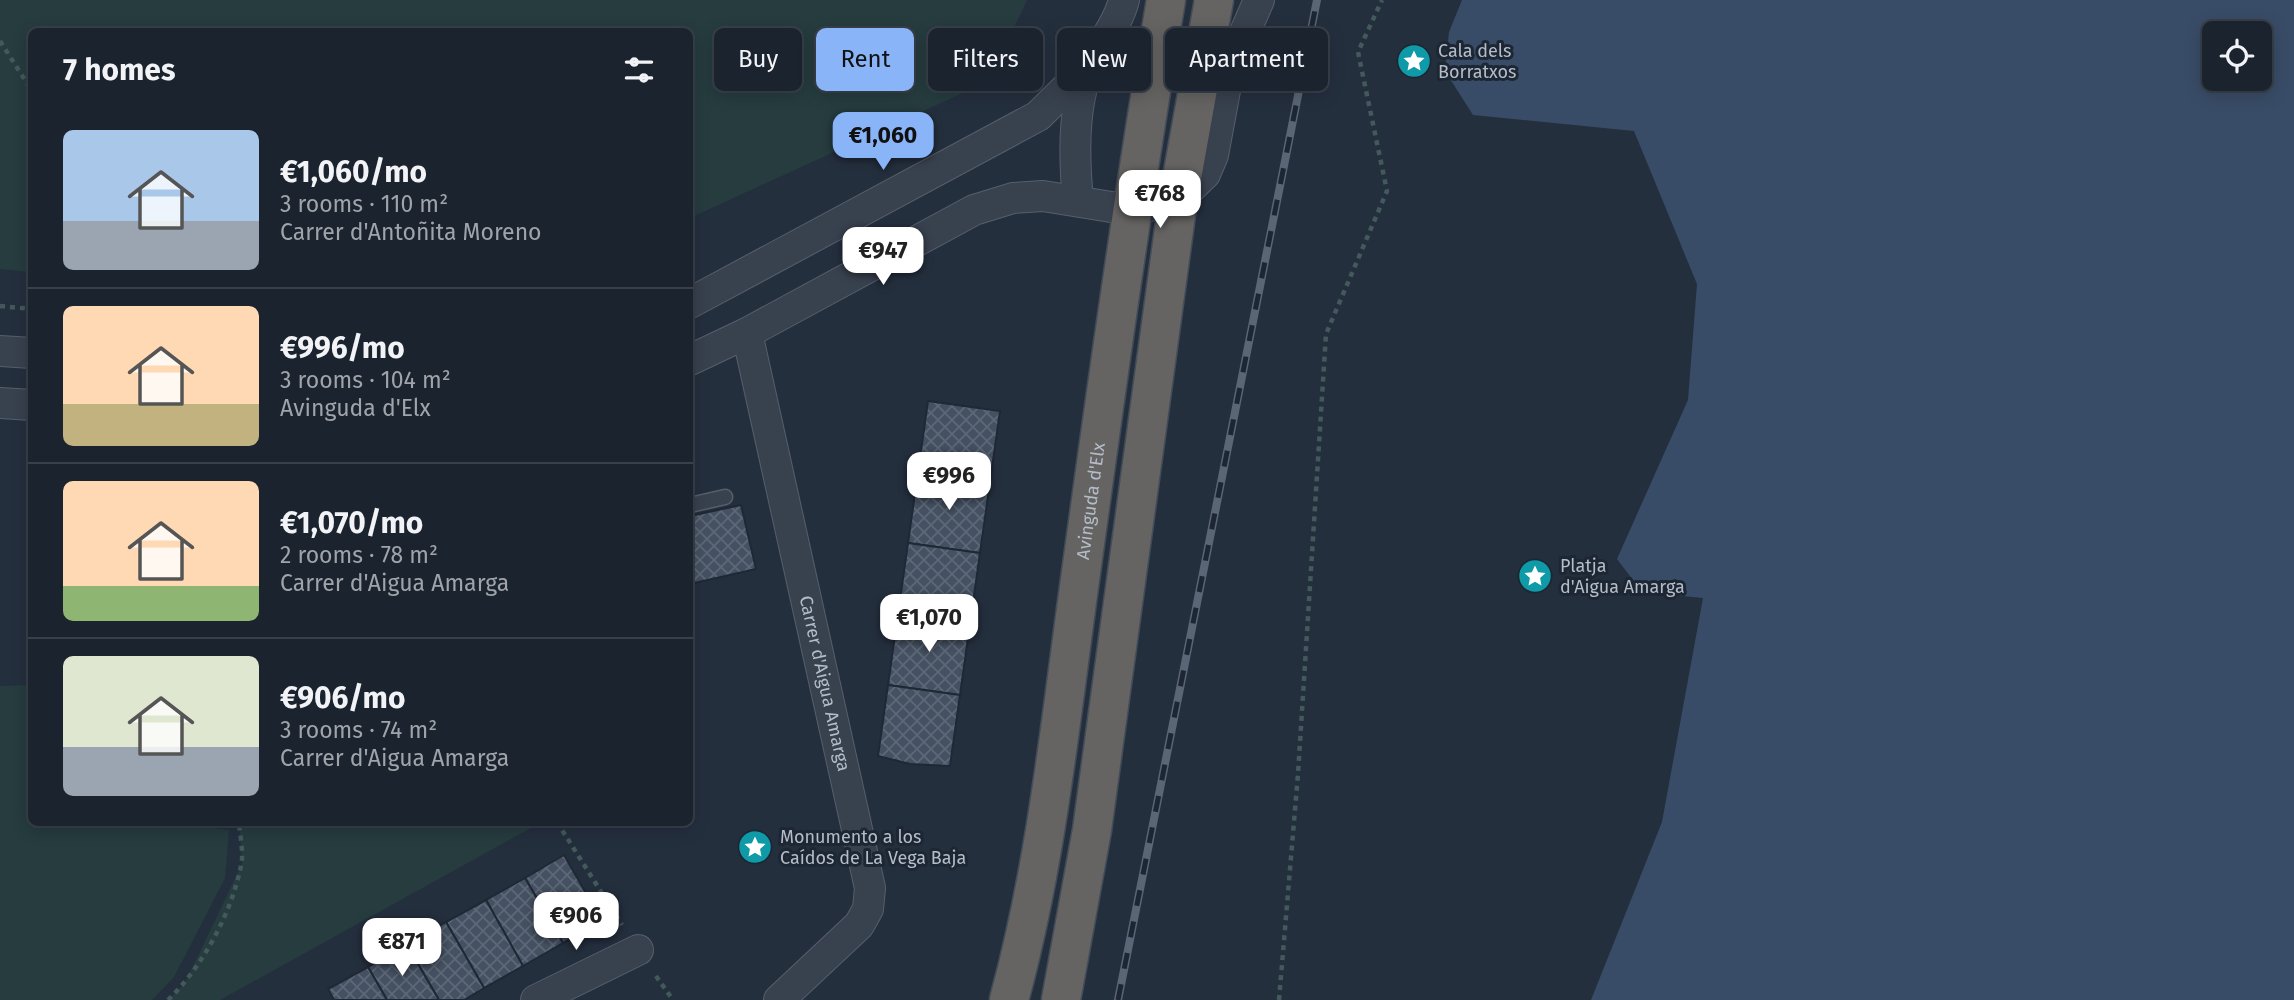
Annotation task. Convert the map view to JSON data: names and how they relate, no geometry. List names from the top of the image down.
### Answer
{
  "streets": {
    "highway": ["Avinguda d'Elx"],
    "street": ["Carrer d'Aigua Amarga"]
  },
  "places": {
    "place": ["Cala dels Borratxos", "Platja d'Aigua Amarga", "Monumento a los Caídos de La Vega Baja"]
  },
  "page": {
    "chip": [
      "Buy",
      "Rent",
      "Filters",
      "New",
      "Apartment"
    ],
    "heading": "7 homes",
    "price": [
      "€1,060",
      "€768",
      "€947",
      "€996",
      "€1,070",
      "€906",
      "€871"
    ],
    "list": [
      {
        "name": "€1,060/mo",
        "note": "3 rooms · 110 m² · Carrer d'Antoñita Moreno"
      },
      {
        "name": "€996/mo",
        "note": "3 rooms · 104 m² · Avinguda d'Elx"
      },
      {
        "name": "€1,070/mo",
        "note": "2 rooms · 78 m² · Carrer d'Aigua Amarga"
      },
      {
        "name": "€906/mo",
        "note": "3 rooms · 74 m² · Carrer d'Aigua Amarga"
      }
    ]
  }
}
